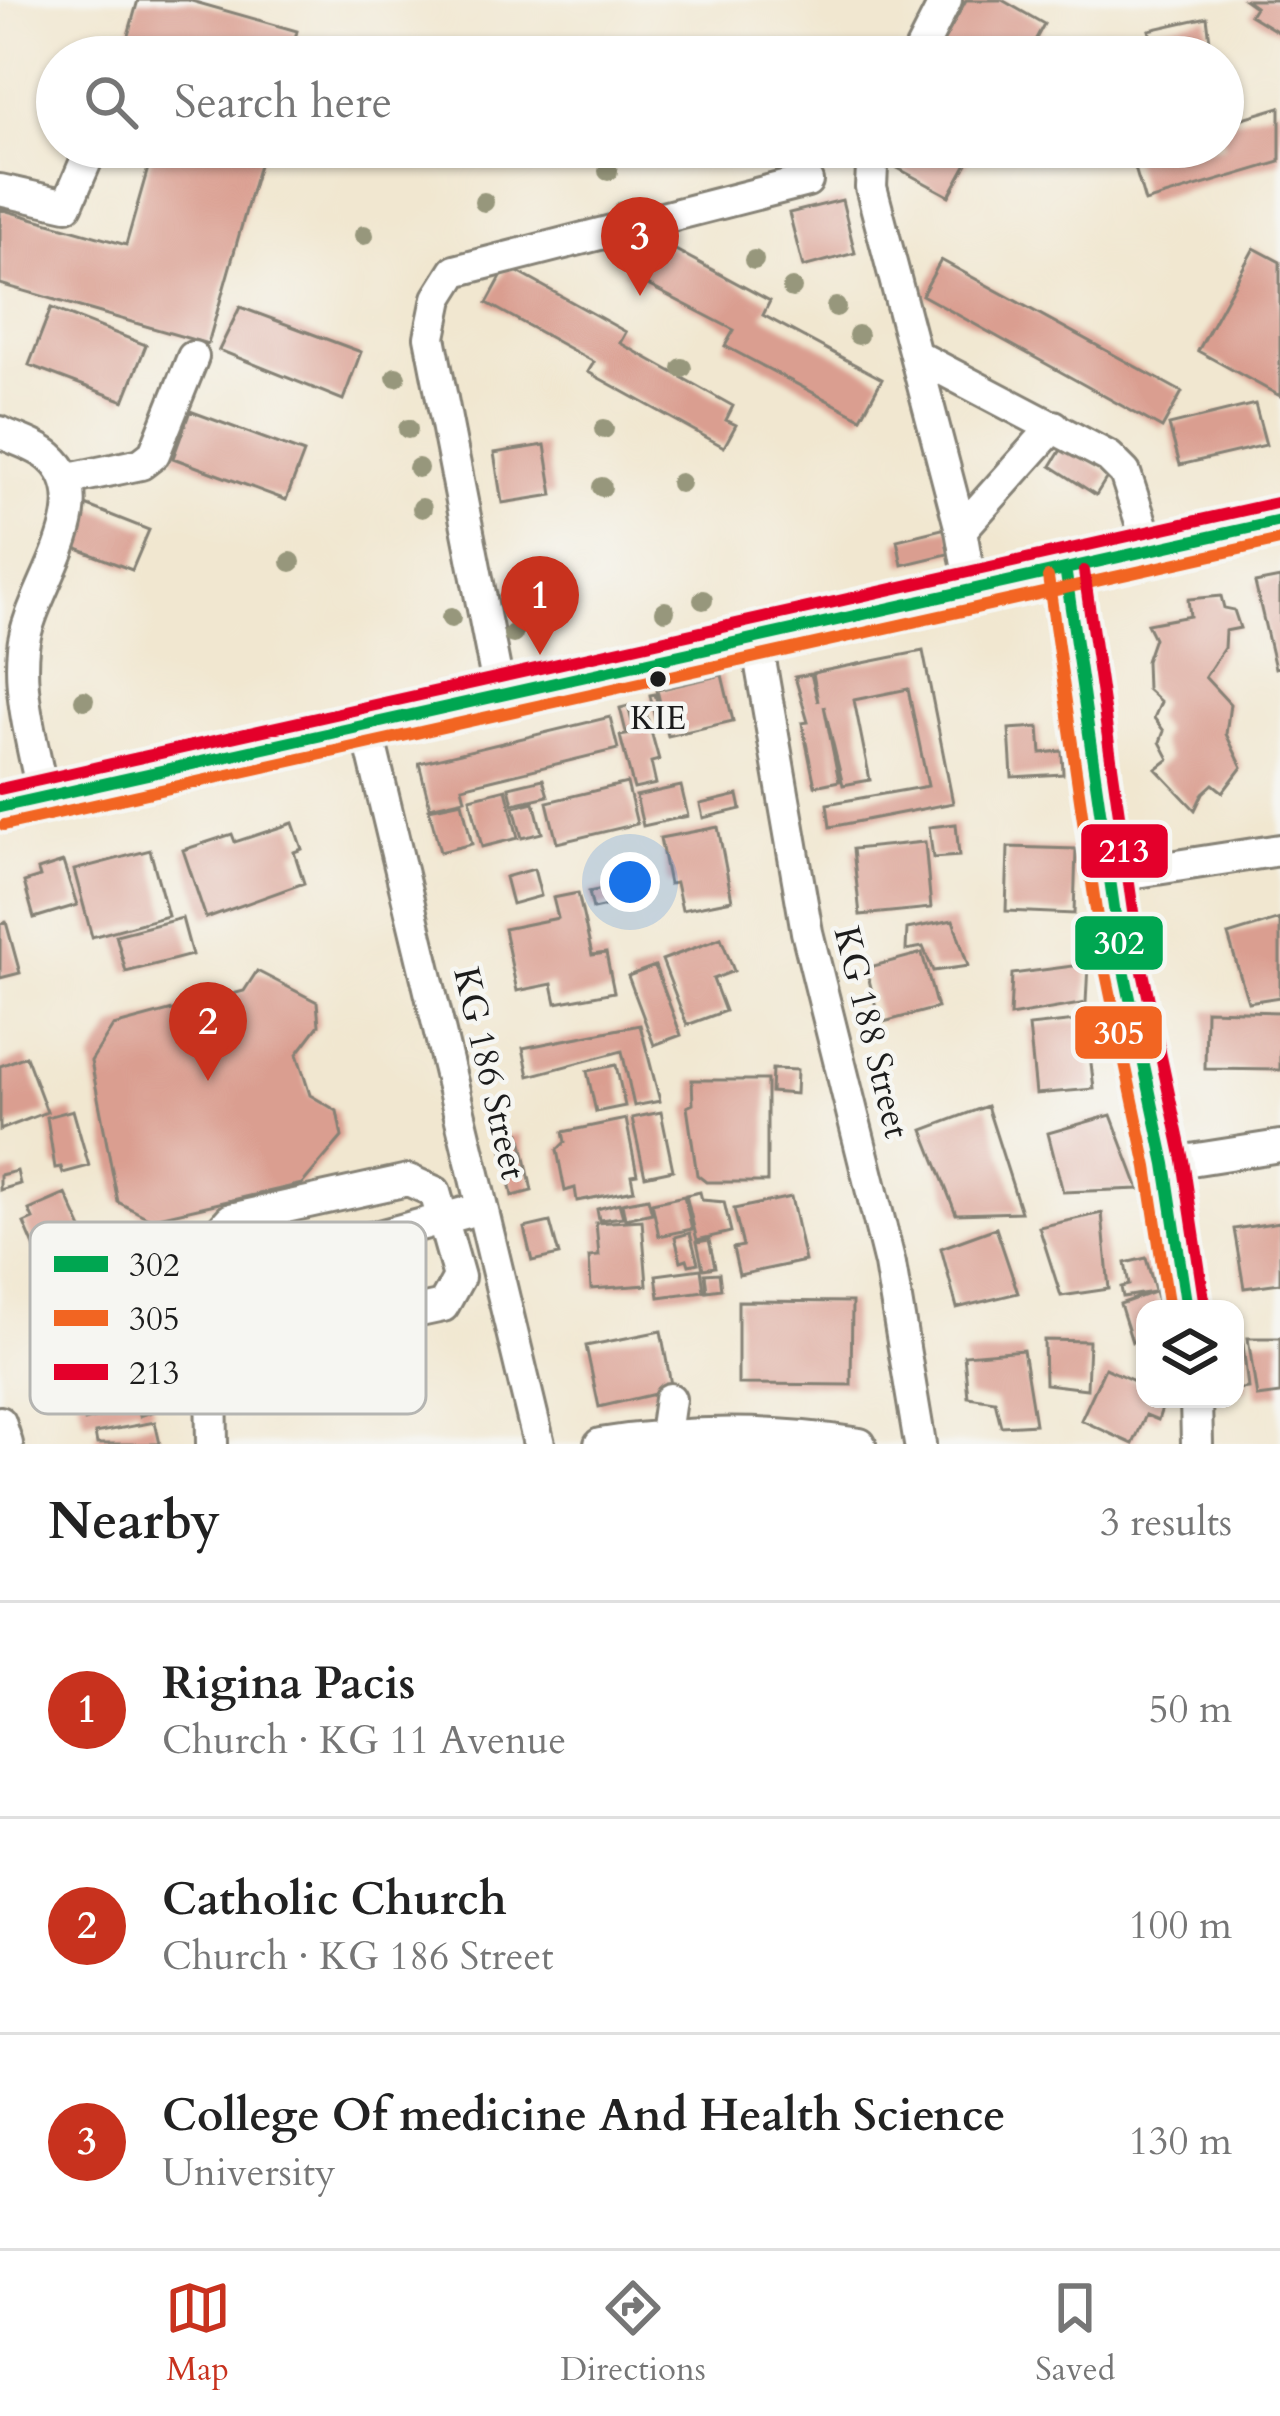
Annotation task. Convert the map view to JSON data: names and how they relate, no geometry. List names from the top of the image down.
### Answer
{
  "streets": {
    "street": ["KG 188 Street", "KG 186 Street"]
  },
  "places": ["KIE"],
  "lines": ["transit line 213", "transit line 302", "transit line 305"],
  "legend": ["302", "305", "213"],
  "page": {
    "search": "Search here",
    "pins": ["3", "1", "2"],
    "heading": ["Nearby", "3 results"],
    "list": [
      {
        "mark": "1",
        "name": "Rigina Pacis",
        "note": "Church · KG 11 Avenue",
        "value": "50 m"
      },
      {
        "mark": "2",
        "name": "Catholic Church",
        "note": "Church · KG 186 Street",
        "value": "100 m"
      },
      {
        "mark": "3",
        "name": "College Of medicine And Health Science",
        "note": "University",
        "value": "130 m"
      }
    ],
    "nav": ["Map", "Directions", "Saved"]
  }
}
